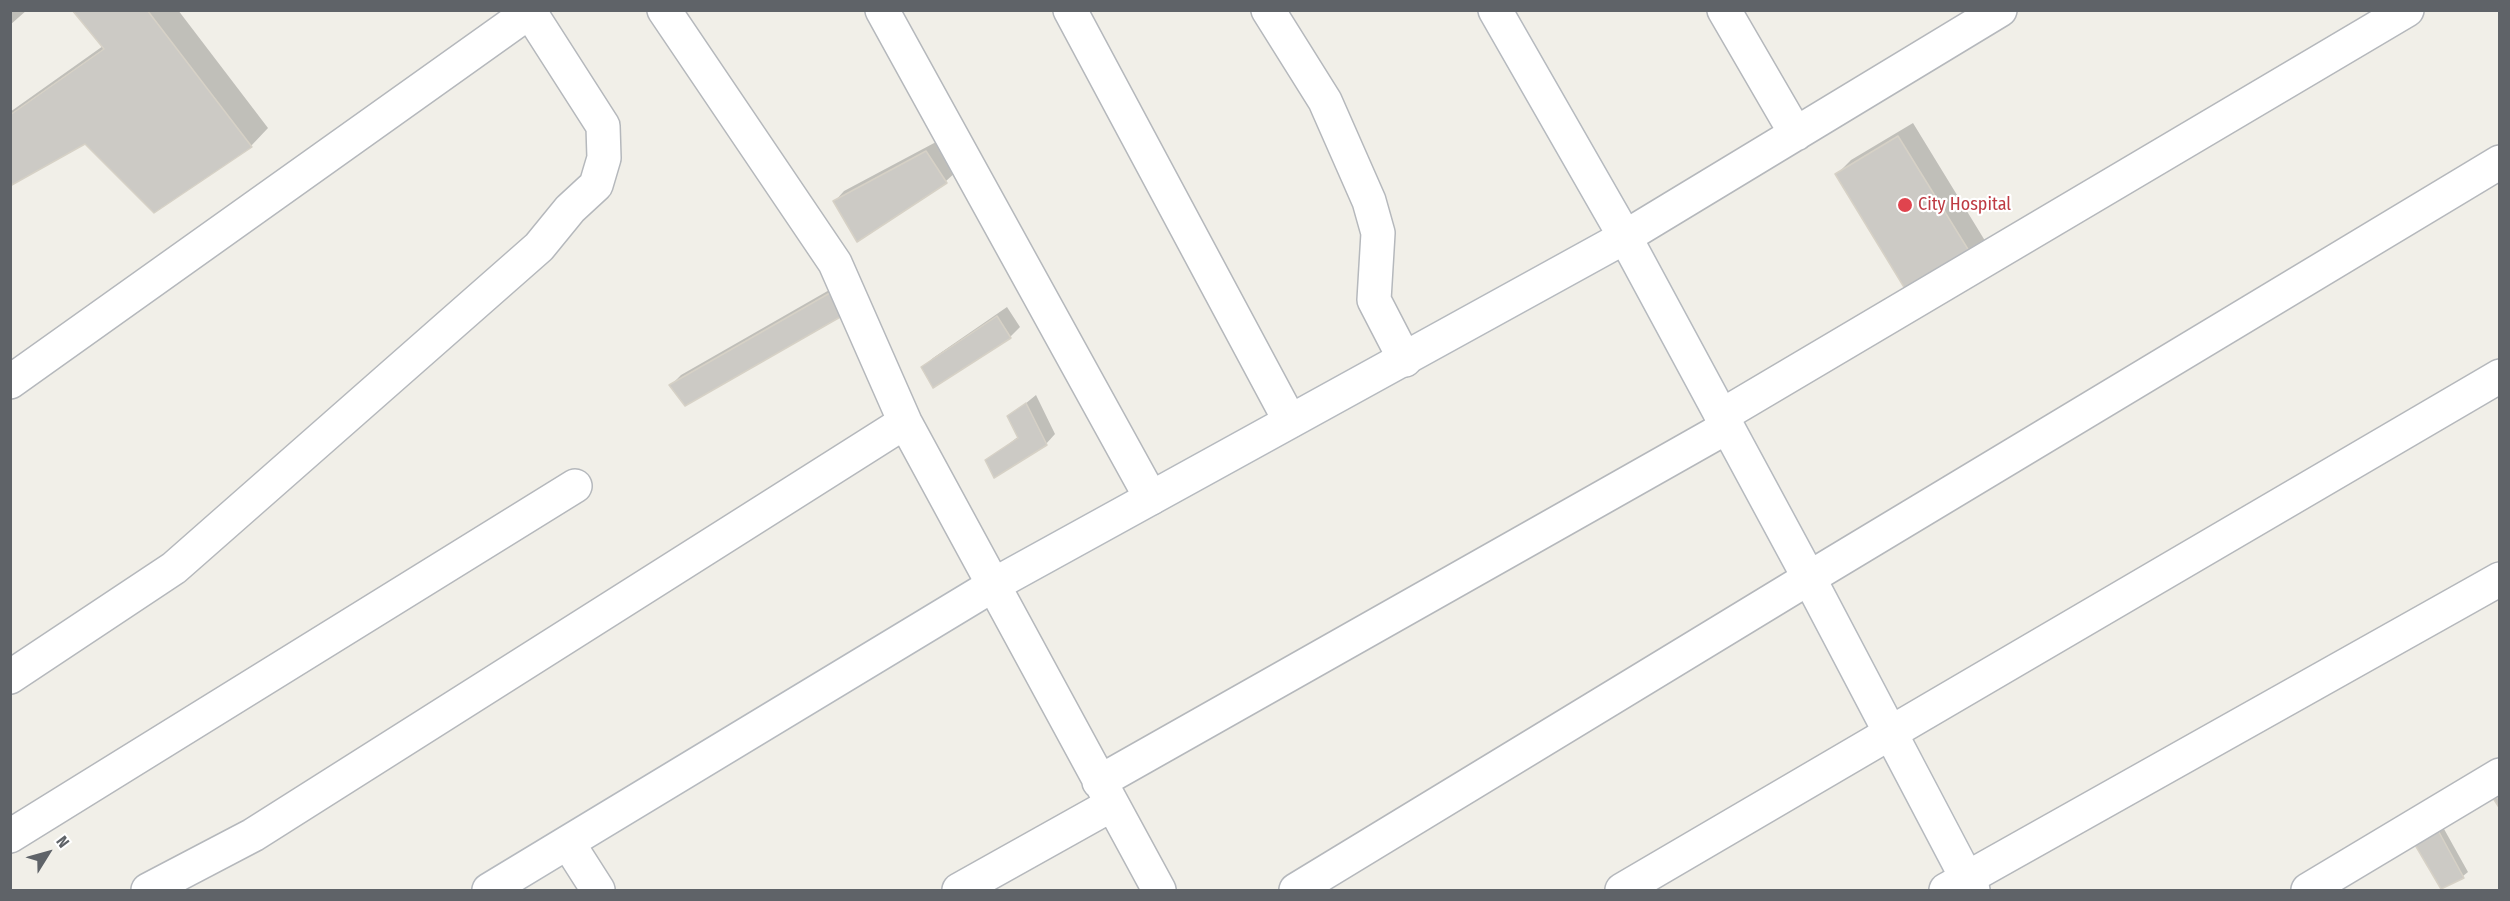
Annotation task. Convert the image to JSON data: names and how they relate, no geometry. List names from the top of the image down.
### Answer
{
  "places": ["City Hospital"],
  "north": "top right"
}
